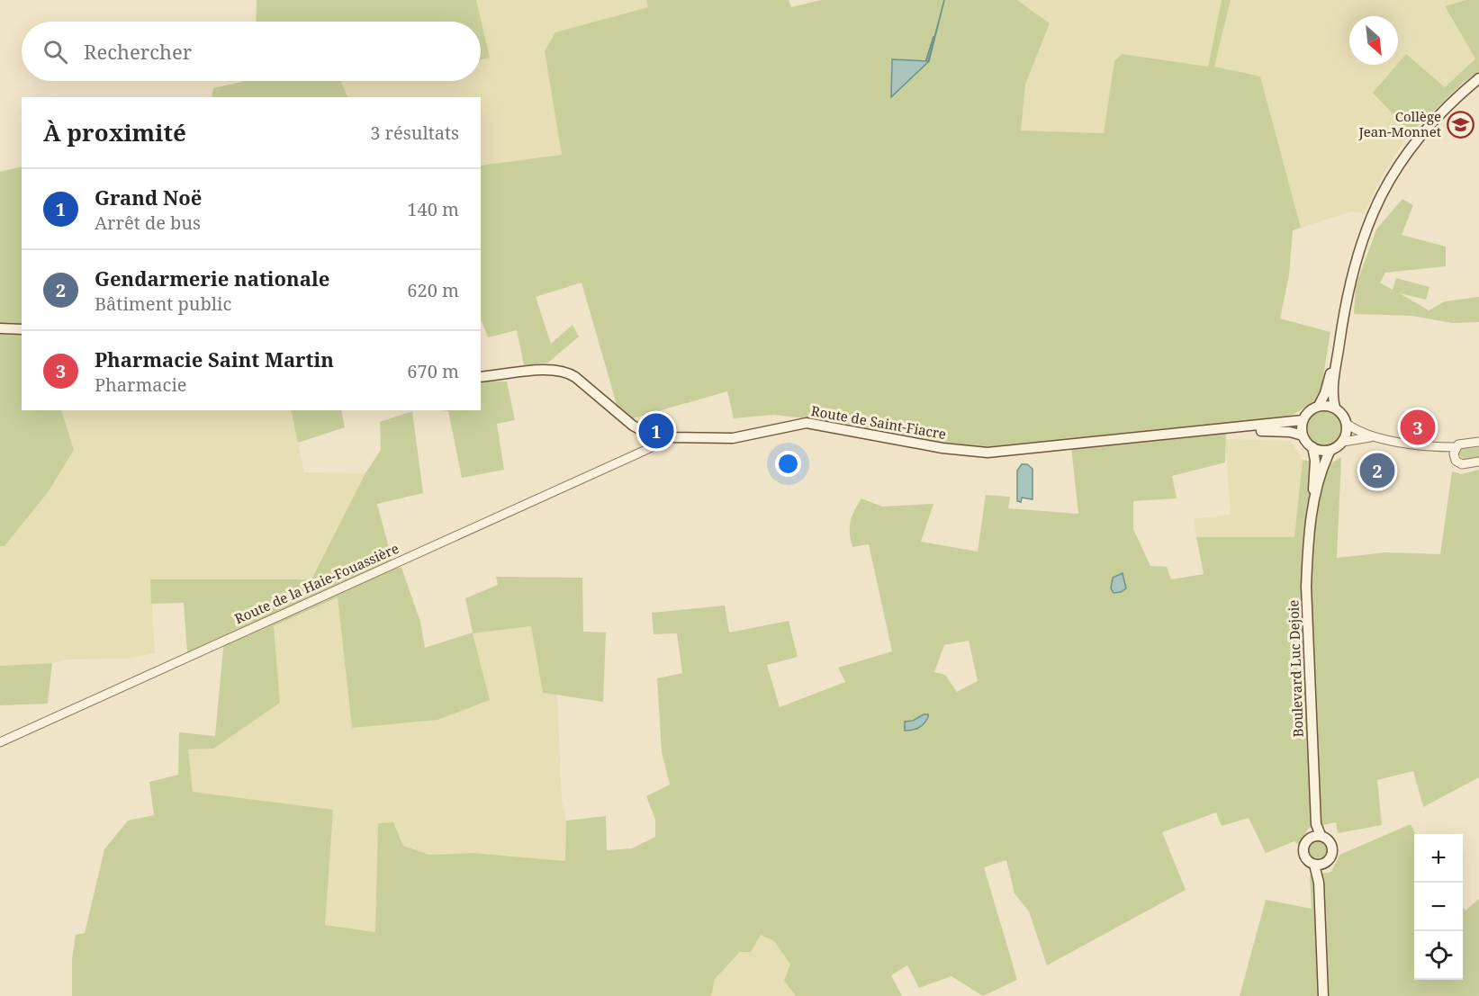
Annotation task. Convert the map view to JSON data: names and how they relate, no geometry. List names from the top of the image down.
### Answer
{
  "streets": {
    "main road": ["Route de Saint-Fiacre", "Boulevard Luc Dejoie"],
    "street": ["Route de la Haie-Fouassière"]
  },
  "crossings": [
    ["Route de Saint-Fiacre", "Route de la Haie-Fouassière"],
    ["Route de Saint-Fiacre", "Boulevard Luc Dejoie"]
  ],
  "places": {
    "school or university": ["Collège Jean-Monnet"]
  },
  "north": "bottom right",
  "page": {
    "search": "Rechercher",
    "heading": ["À proximité", "3 résultats"],
    "list": [
      {
        "mark": "1",
        "name": "Grand Noë",
        "note": "Arrêt de bus",
        "value": "140 m"
      },
      {
        "mark": "2",
        "name": "Gendarmerie nationale",
        "note": "Bâtiment public",
        "value": "620 m"
      },
      {
        "mark": "3",
        "name": "Pharmacie Saint Martin",
        "note": "Pharmacie",
        "value": "670 m"
      }
    ],
    "pins": ["3", "1", "2"],
    "map_buttons": ["+", "−"]
  }
}
